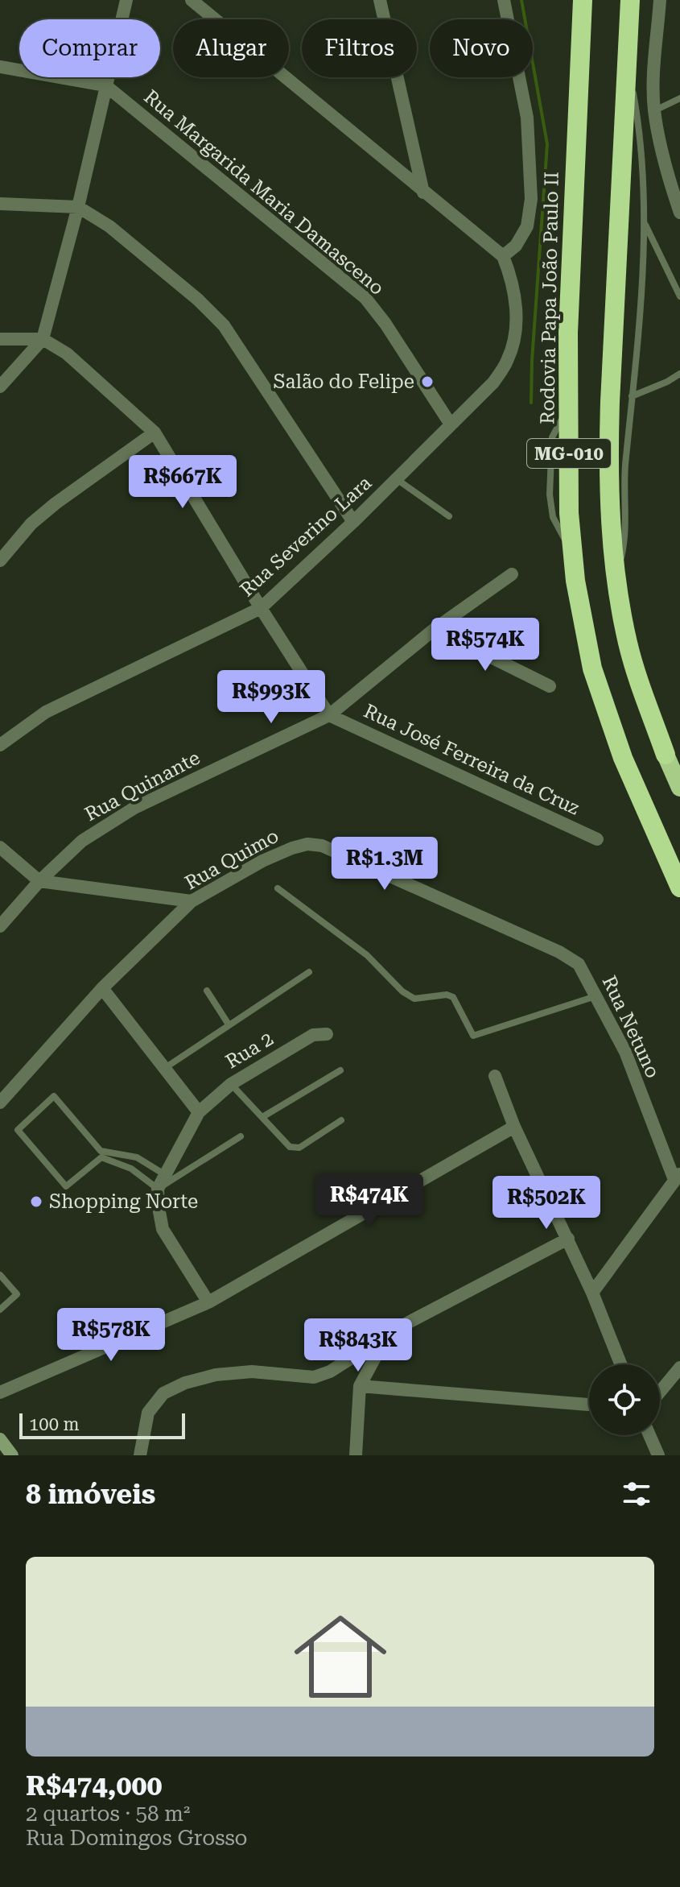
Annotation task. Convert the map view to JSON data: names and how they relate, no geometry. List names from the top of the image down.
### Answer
{
  "streets": {
    "highway": ["Rodovia Papa João Paulo II", "MG-010"],
    "street": [
      "Rua Margarida Maria Damasceno",
      "Rua Severino Lara",
      "Rua José Ferreira da Cruz",
      "Rua Quinante",
      "Rua Quimo",
      "Rua Netuno",
      "Rua 2"
    ]
  },
  "crossings": [
    ["Rua Margarida Maria Damasceno", "Rua Severino Lara"],
    ["Rua José Ferreira da Cruz", "Rua Quinante"],
    ["Rua Quimo", "Rua Netuno"]
  ],
  "places": ["Salão do Felipe", "Shopping Norte"],
  "scale_bar": "100 m",
  "page": {
    "chip": [
      "Comprar",
      "Alugar",
      "Filtros",
      "Novo"
    ],
    "price": [
      "R$667K",
      "R$574K",
      "R$993K",
      "R$1.3M",
      "R$474K",
      "R$502K",
      "R$578K",
      "R$843K"
    ],
    "scale": "100 m",
    "heading": "8 imóveis",
    "list": [
      {
        "name": "R$474,000",
        "note": "2 quartos · 58 m² · Rua Domingos Grosso"
      }
    ]
  }
}
